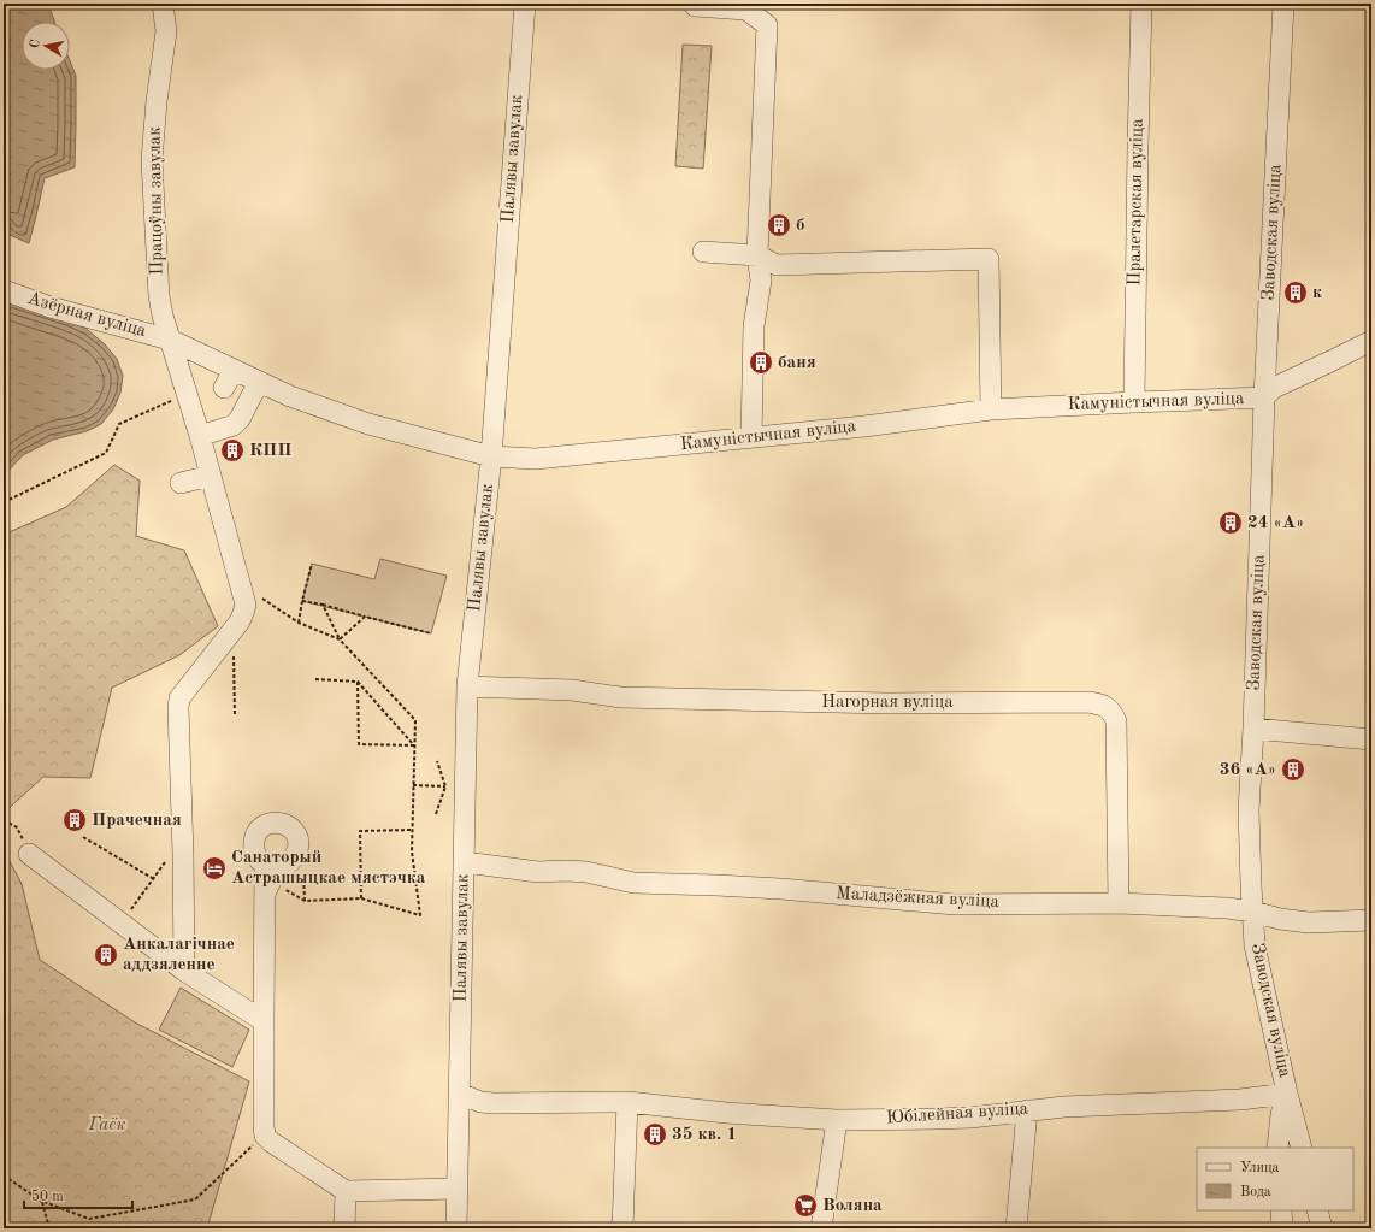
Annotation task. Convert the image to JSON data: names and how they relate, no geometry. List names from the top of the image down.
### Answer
{
  "streets": {
    "street": [
      "Палявы завулак",
      "Працоўны завулак",
      "Пралетарская вуліца",
      "Заводская вуліца",
      "Азёрная вуліца",
      "Камуністычная вуліца",
      "Нагорная вуліца",
      "Маладзёжная вуліца",
      "Юбілейная вуліца"
    ]
  },
  "crossings": [
    ["Палявы завулак", "Камуністычная вуліца"],
    ["Палявы завулак", "Нагорная вуліца"],
    ["Палявы завулак", "Маладзёжная вуліца"],
    ["Палявы завулак", "Юбілейная вуліца"],
    ["Працоўны завулак", "Азёрная вуліца"],
    ["Працоўны завулак", "Камуністычная вуліца"],
    ["Пралетарская вуліца", "Камуністычная вуліца"],
    ["Заводская вуліца", "Камуністычная вуліца"],
    ["Заводская вуліца", "Маладзёжная вуліца"],
    ["Заводская вуліца", "Юбілейная вуліца"],
    ["Азёрная вуліца", "Камуністычная вуліца"],
    ["Нагорная вуліца", "Маладзёжная вуліца"]
  ],
  "parks": ["Гаёк"],
  "places": {
    "building": [
      "б",
      "к",
      "баня",
      "КПП",
      "24 «А»",
      "36 «А»",
      "Прачечная",
      "Анкалагічнае аддзяленне",
      "35 кв. 1"
    ],
    "hotel": ["Санаторый Астрашыцкае мястэчка"],
    "supermarket": ["Воляна"]
  },
  "legend": ["Улица", "Вода"],
  "scale_bar": "50 m",
  "north": "left"
}
